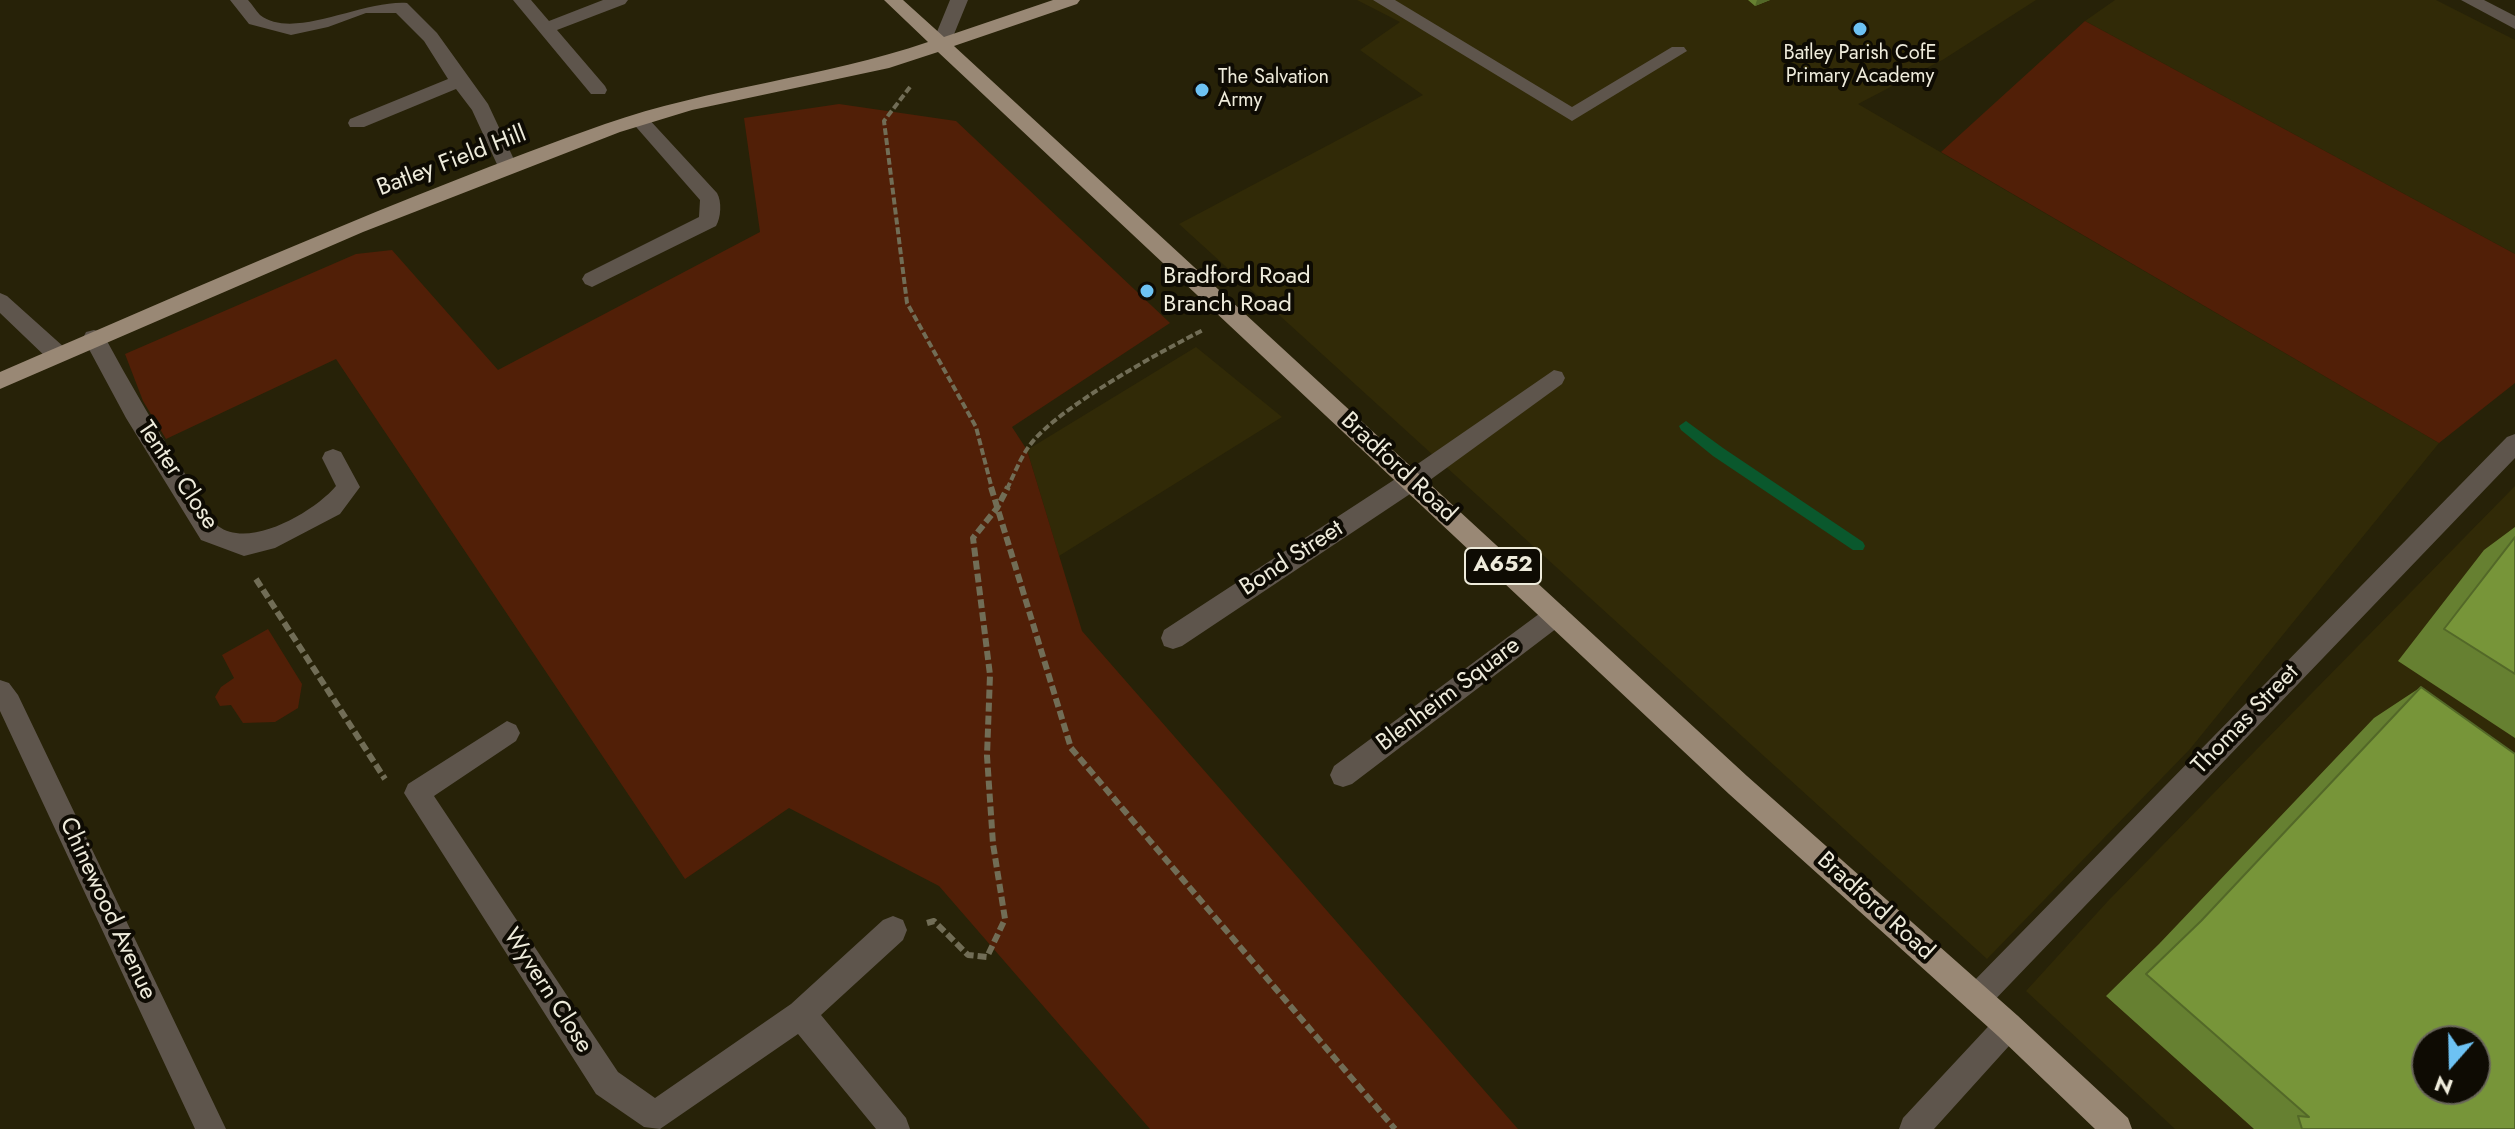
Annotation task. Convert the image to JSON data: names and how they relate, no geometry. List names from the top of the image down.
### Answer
{
  "streets": {
    "main road": ["Batley Field Hill", "Bradford Road", "A652"],
    "street": [
      "Tenter Close",
      "Bond Street",
      "Blenheim Square",
      "Thomas Street",
      "Chinewood Avenue",
      "Wyvern Close"
    ]
  },
  "crossings": [
    ["Batley Field Hill", "Bradford Road"],
    ["Batley Field Hill", "Tenter Close"],
    ["Bradford Road", "Bond Street"],
    ["Bradford Road", "Blenheim Square"],
    ["Bradford Road", "Thomas Street"]
  ],
  "places": ["Batley Parish CofE Primary Academy", "The Salvation Army", "Bradford Road Branch Road"],
  "north": "bottom"
}
